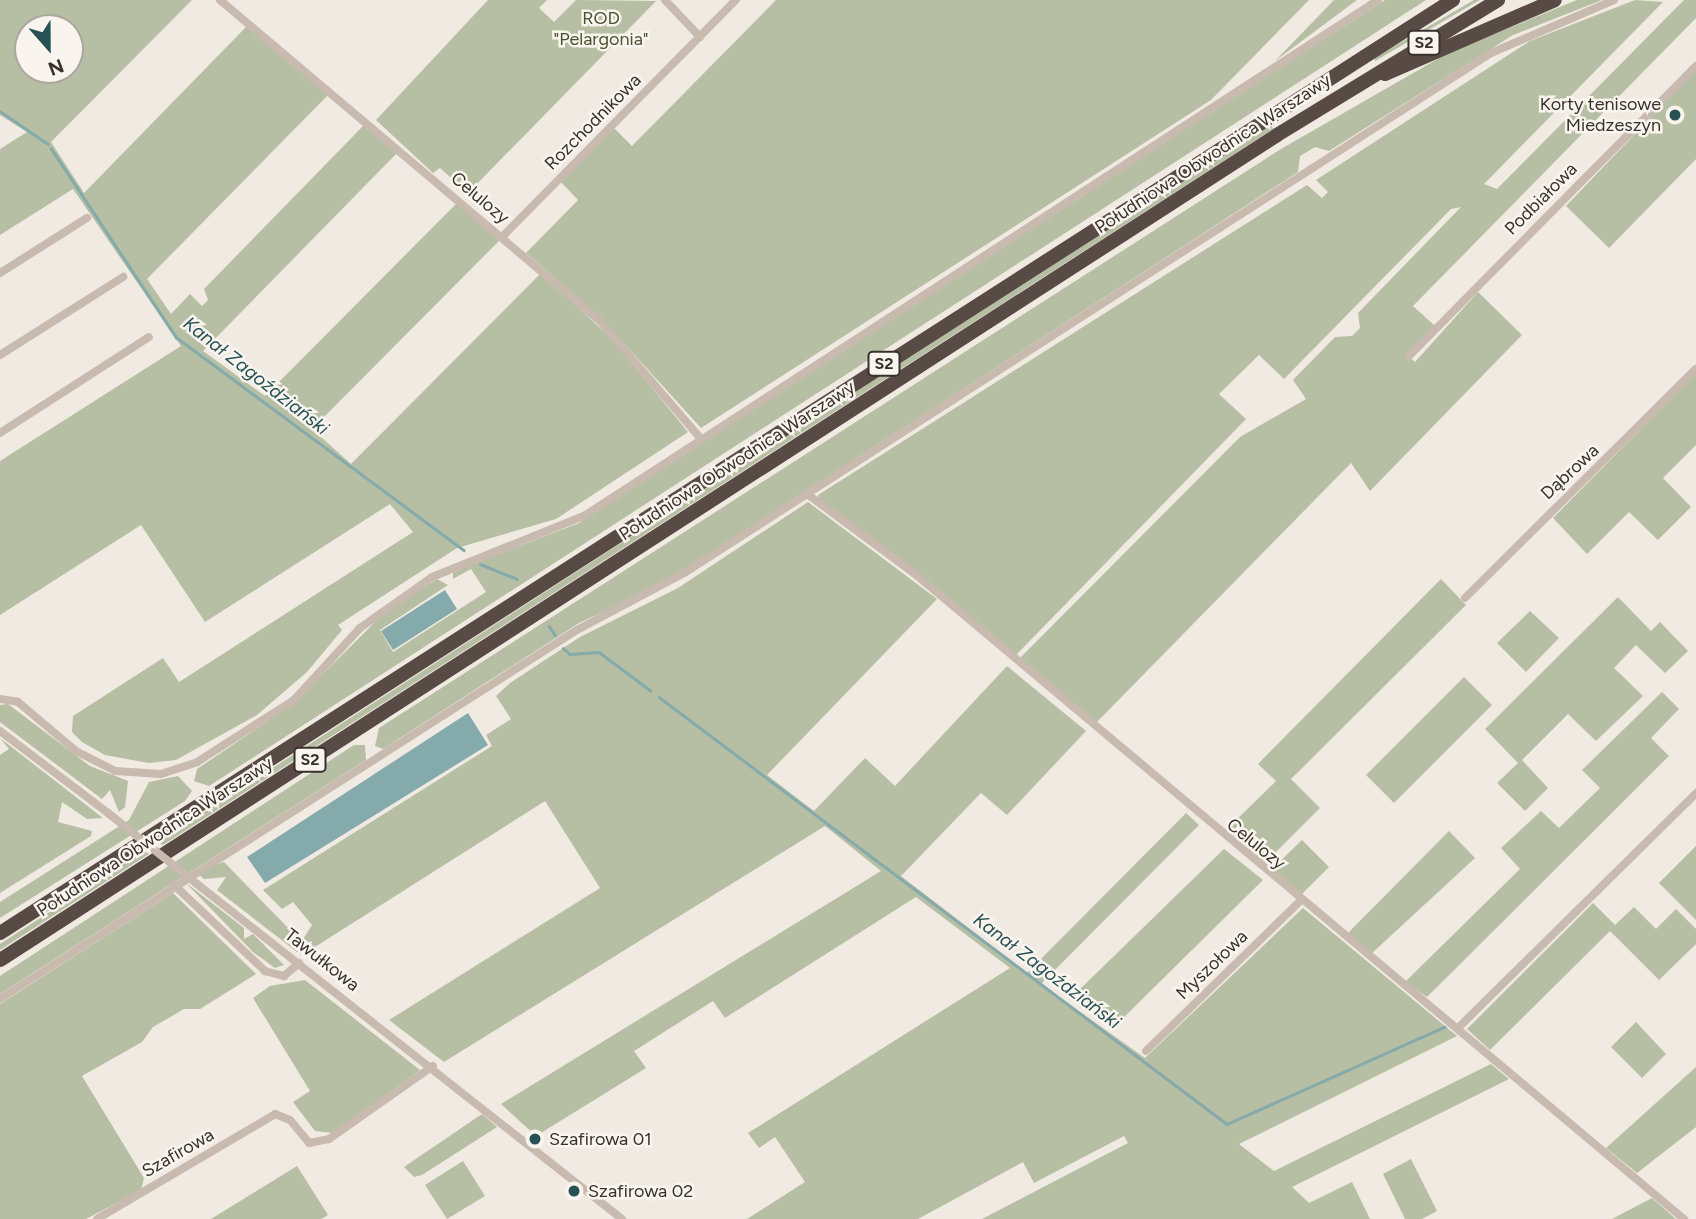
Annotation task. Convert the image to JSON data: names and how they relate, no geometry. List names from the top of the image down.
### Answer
{
  "streets": {
    "highway": ["S2", "Południowa Obwodnica Warszawy"],
    "street": [
      "Rozchodnikowa",
      "Celulozy",
      "Podbiałowa",
      "Dąbrowa",
      "Tawułkowa",
      "Myszołowa",
      "Szafirowa"
    ]
  },
  "crossings": [
    ["Rozchodnikowa", "Celulozy"],
    ["Celulozy", "Myszołowa"],
    ["Tawułkowa", "Szafirowa"]
  ],
  "water": ["Kanał Zagoździański"],
  "parks": ["ROD \"Pelargonia\""],
  "places": ["Korty tenisowe Miedzeszyn", "Szafirowa 01", "Szafirowa 02"],
  "north": "bottom"
}
